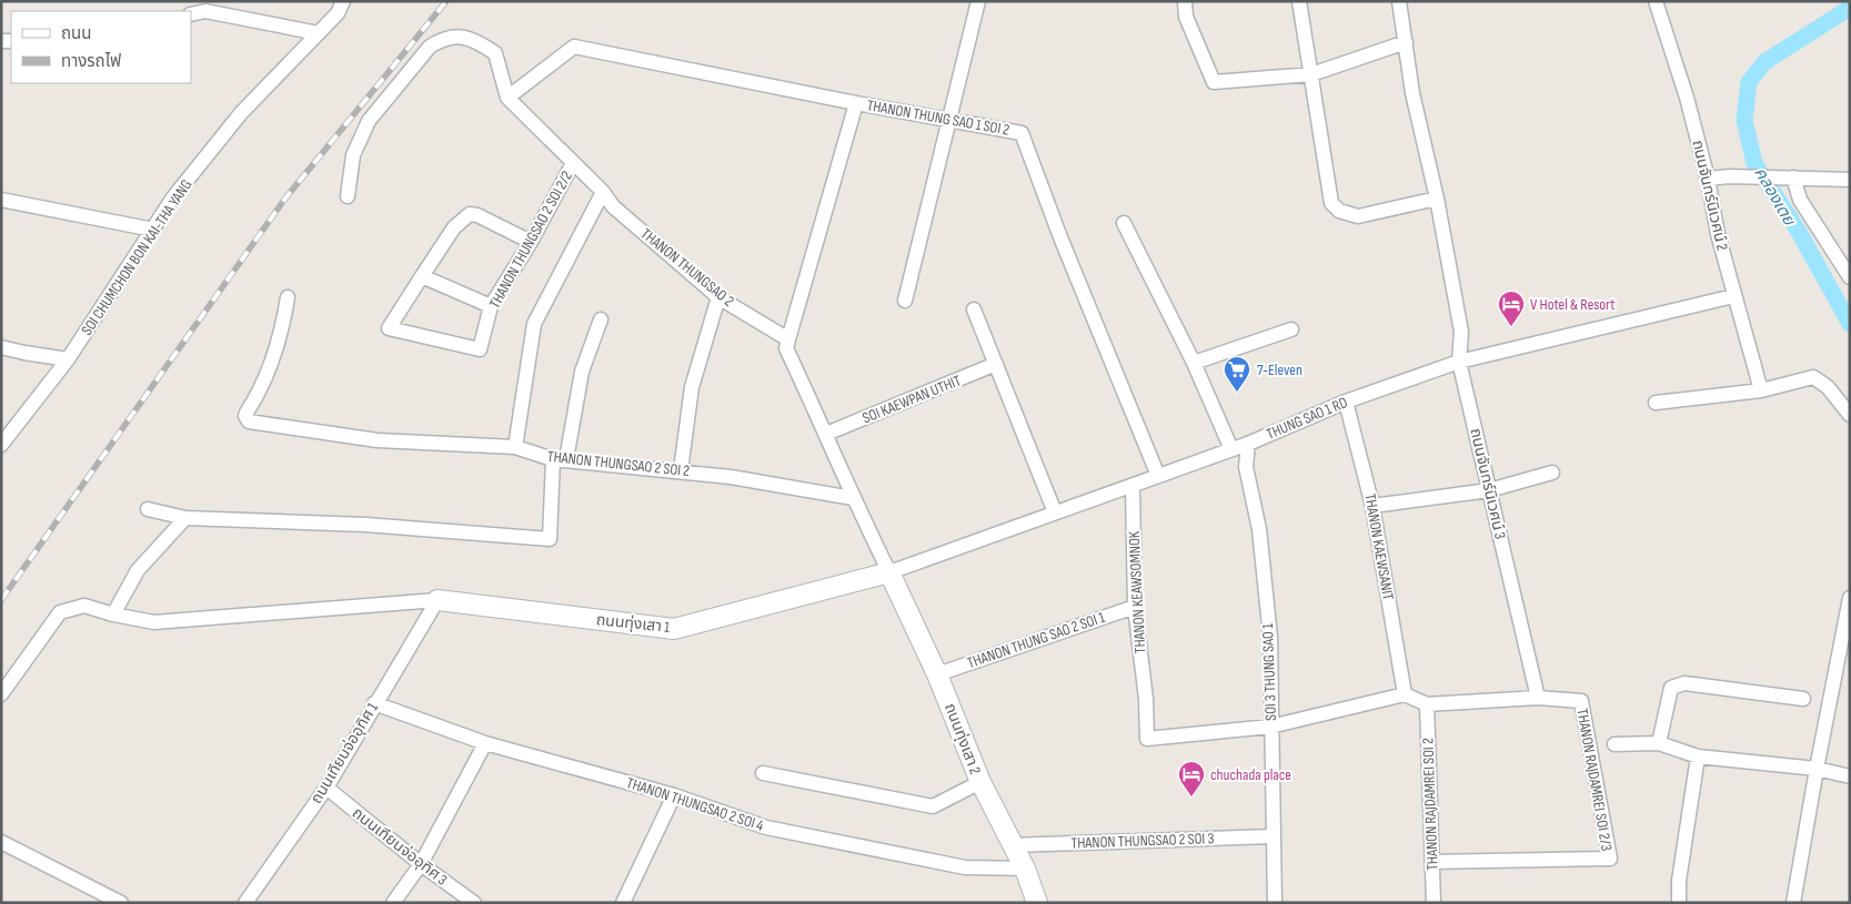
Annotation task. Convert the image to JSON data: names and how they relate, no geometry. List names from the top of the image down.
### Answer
{
  "streets": {
    "street": [
      "THANON THUNG SAO 1 SOI 2",
      "ถนนจันทร์นิเวศน์ 2",
      "THANON THUNGSAO 2 SOI 2/2",
      "SOI CHUMCHON BON KAI-THA YANG",
      "THANON THUNGSAO 2",
      "SOI KAEWPAN UTHIT",
      "THUNG SAO 1 RD",
      "THANON THUNGSAO 2 SOI 2",
      "ถนนจันทร์นิเวศน์ 3",
      "THANON KAEWSANIT",
      "THANON KEAWSOMNOK",
      "ถนนทุ่งเสา 1",
      "THANON THUNG SAO 2 SOI 1",
      "SOI 3 THUNG SAO 1",
      "ถนนทุ่งเสา 2",
      "ถนนเทียนจ่ออุทิศ 1",
      "THANON RAJDAMREI SOI 2/3",
      "THANON THUNGSAO 2 SOI 4",
      "THANON RAJDAMREI SOI 2",
      "THANON THUNGSAO 2 SOI 3",
      "ถนนเทียนจ่ออุทิศ 3"
    ]
  },
  "crossings": [
    ["THANON THUNG SAO 1 SOI 2", "THANON THUNGSAO 2"],
    ["THANON THUNG SAO 1 SOI 2", "THUNG SAO 1 RD"],
    ["ถนนจันทร์นิเวศน์ 2", "THUNG SAO 1 RD"],
    ["THANON THUNGSAO 2 SOI 2/2", "THANON THUNGSAO 2"],
    ["THUNG SAO 1 RD", "ถนนจันทร์นิเวศน์ 3"],
    ["THUNG SAO 1 RD", "THANON KAEWSANIT"],
    ["THUNG SAO 1 RD", "THANON KEAWSOMNOK"],
    ["THUNG SAO 1 RD", "ถนนทุ่งเสา 1"],
    ["THUNG SAO 1 RD", "SOI 3 THUNG SAO 1"],
    ["THUNG SAO 1 RD", "ถนนทุ่งเสา 2"],
    ["ถนนจันทร์นิเวศน์ 3", "THANON RAJDAMREI SOI 2/3"],
    ["THANON KEAWSOMNOK", "THANON THUNG SAO 2 SOI 1"],
    ["THANON KEAWSOMNOK", "SOI 3 THUNG SAO 1"],
    ["ถนนทุ่งเสา 1", "ถนนทุ่งเสา 2"],
    ["ถนนทุ่งเสา 1", "ถนนเทียนจ่ออุทิศ 1"],
    ["THANON THUNG SAO 2 SOI 1", "ถนนทุ่งเสา 2"],
    ["SOI 3 THUNG SAO 1", "THANON THUNGSAO 2 SOI 3"],
    ["ถนนทุ่งเสา 2", "THANON THUNGSAO 2 SOI 4"],
    ["ถนนทุ่งเสา 2", "THANON THUNGSAO 2 SOI 3"],
    ["ถนนเทียนจ่ออุทิศ 1", "THANON THUNGSAO 2 SOI 4"],
    ["ถนนเทียนจ่ออุทิศ 1", "ถนนเทียนจ่ออุทิศ 3"],
    ["THANON RAJDAMREI SOI 2/3", "THANON RAJDAMREI SOI 2"]
  ],
  "water": ["คลองเตย"],
  "places": {
    "hotel": ["V Hotel & Resort", "chuchada place"],
    "supermarket": ["7-Eleven"]
  },
  "legend": ["ถนน", "ทางรถไฟ"]
}
